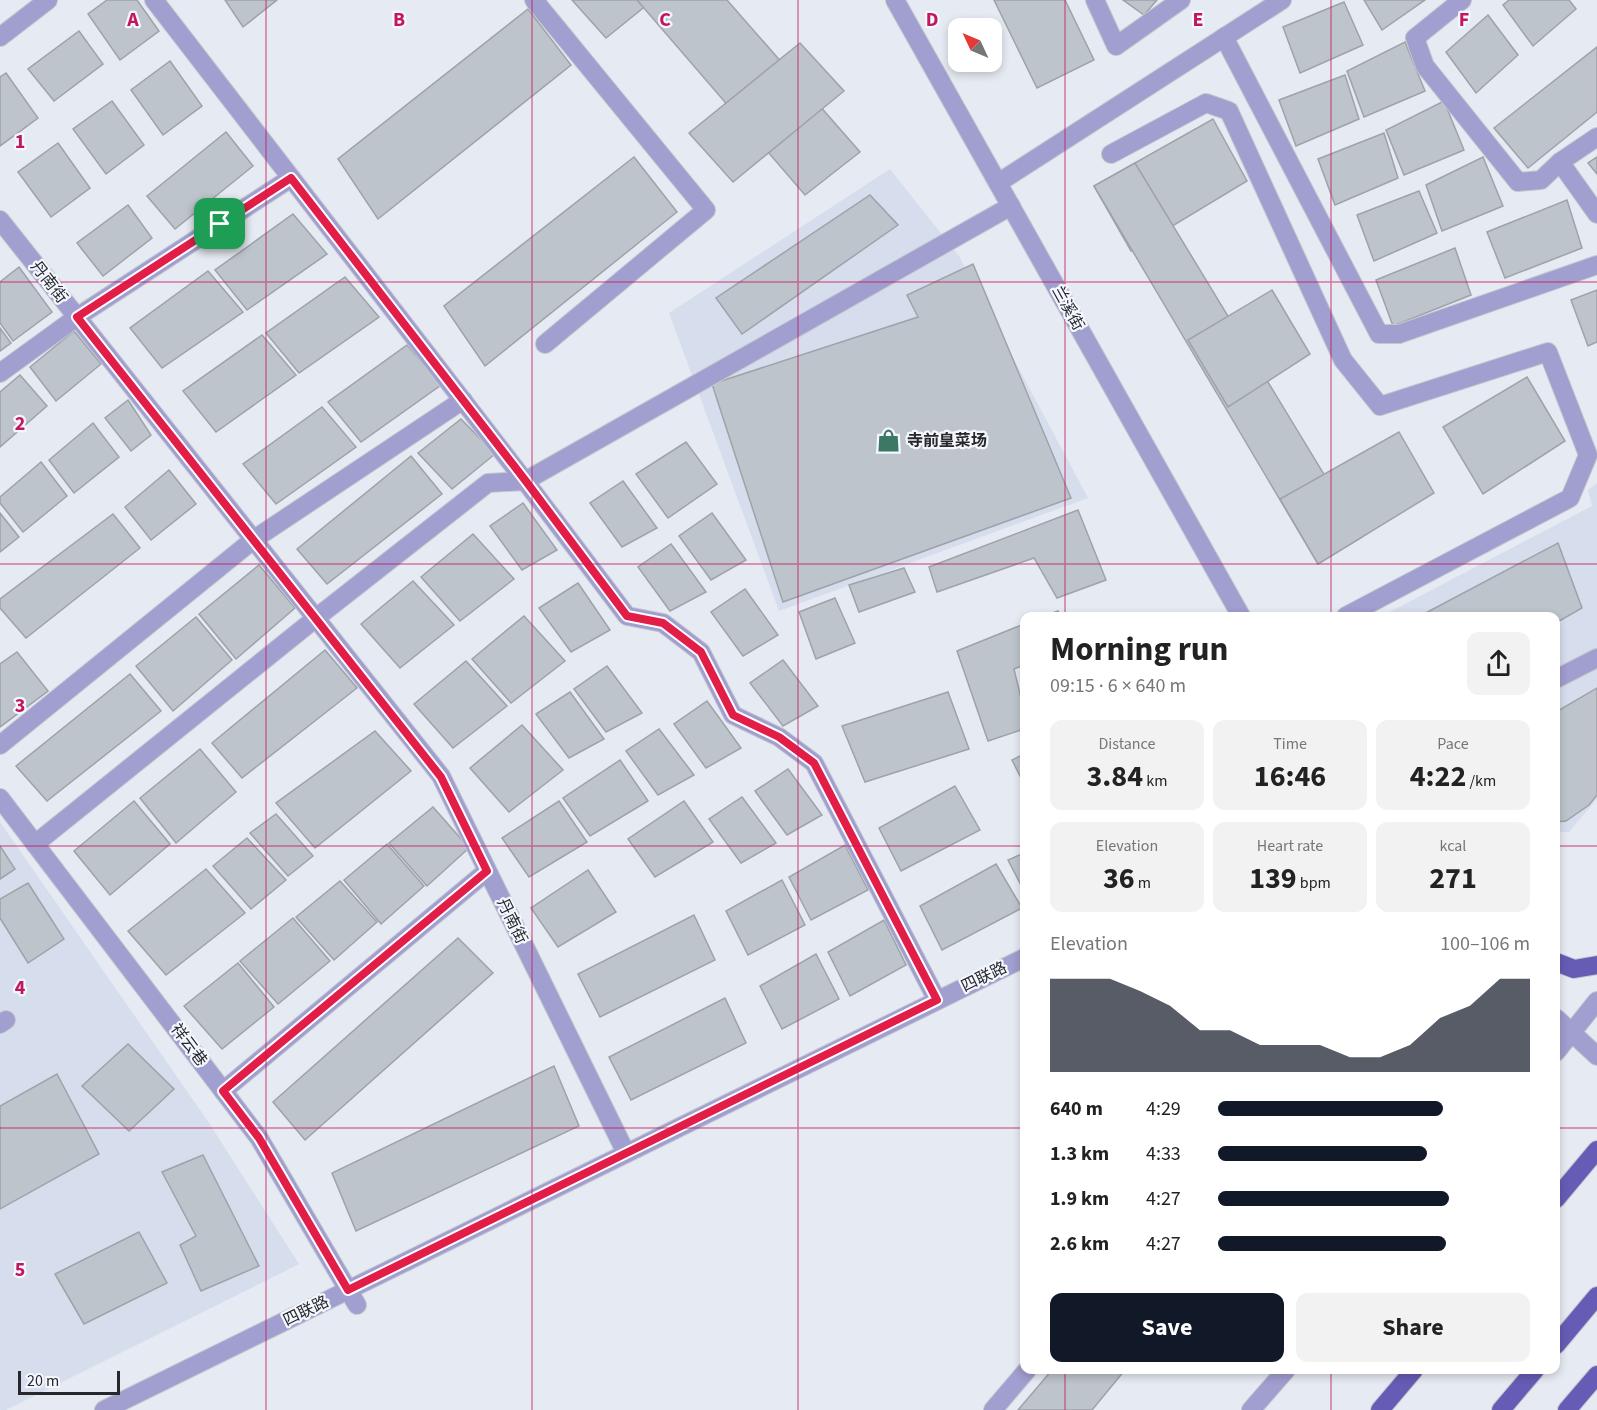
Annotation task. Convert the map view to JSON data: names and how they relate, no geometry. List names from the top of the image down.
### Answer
{
  "streets": {
    "street": [
      "丹南街",
      "兰溪街",
      "四联路",
      "祥云巷"
    ]
  },
  "crossings": [
    ["丹南街", "四联路"],
    ["四联路", "祥云巷"]
  ],
  "places": {
    "shop": ["寺前皇菜场"]
  },
  "scale_bar": "20 m",
  "north": "top left",
  "page": {
    "heading": ["Morning run", "09:15 · 6 × 640 m"],
    "stats": [
      ["Distance", "3.84 km"],
      ["Time", "16:46"],
      ["Pace", "4:22 /km"],
      ["Elevation", "36 m"],
      ["Heart rate", "139 bpm"],
      ["kcal", "271"]
    ],
    "chart": ["Elevation", "100–106 m"],
    "list": [
      {
        "name": "640 m",
        "note": "4:29"
      },
      {
        "name": "1.3 km",
        "note": "4:33"
      },
      {
        "name": "1.9 km",
        "note": "4:27"
      },
      {
        "name": "2.6 km",
        "note": "4:27"
      }
    ],
    "buttons": ["Save", "Share"],
    "scale": "20 m"
  },
  "grid": {
    "columns": [
      "A",
      "B",
      "C",
      "D",
      "E",
      "F"
    ],
    "rows": [
      "1",
      "2",
      "3",
      "4",
      "5"
    ]
  }
}
